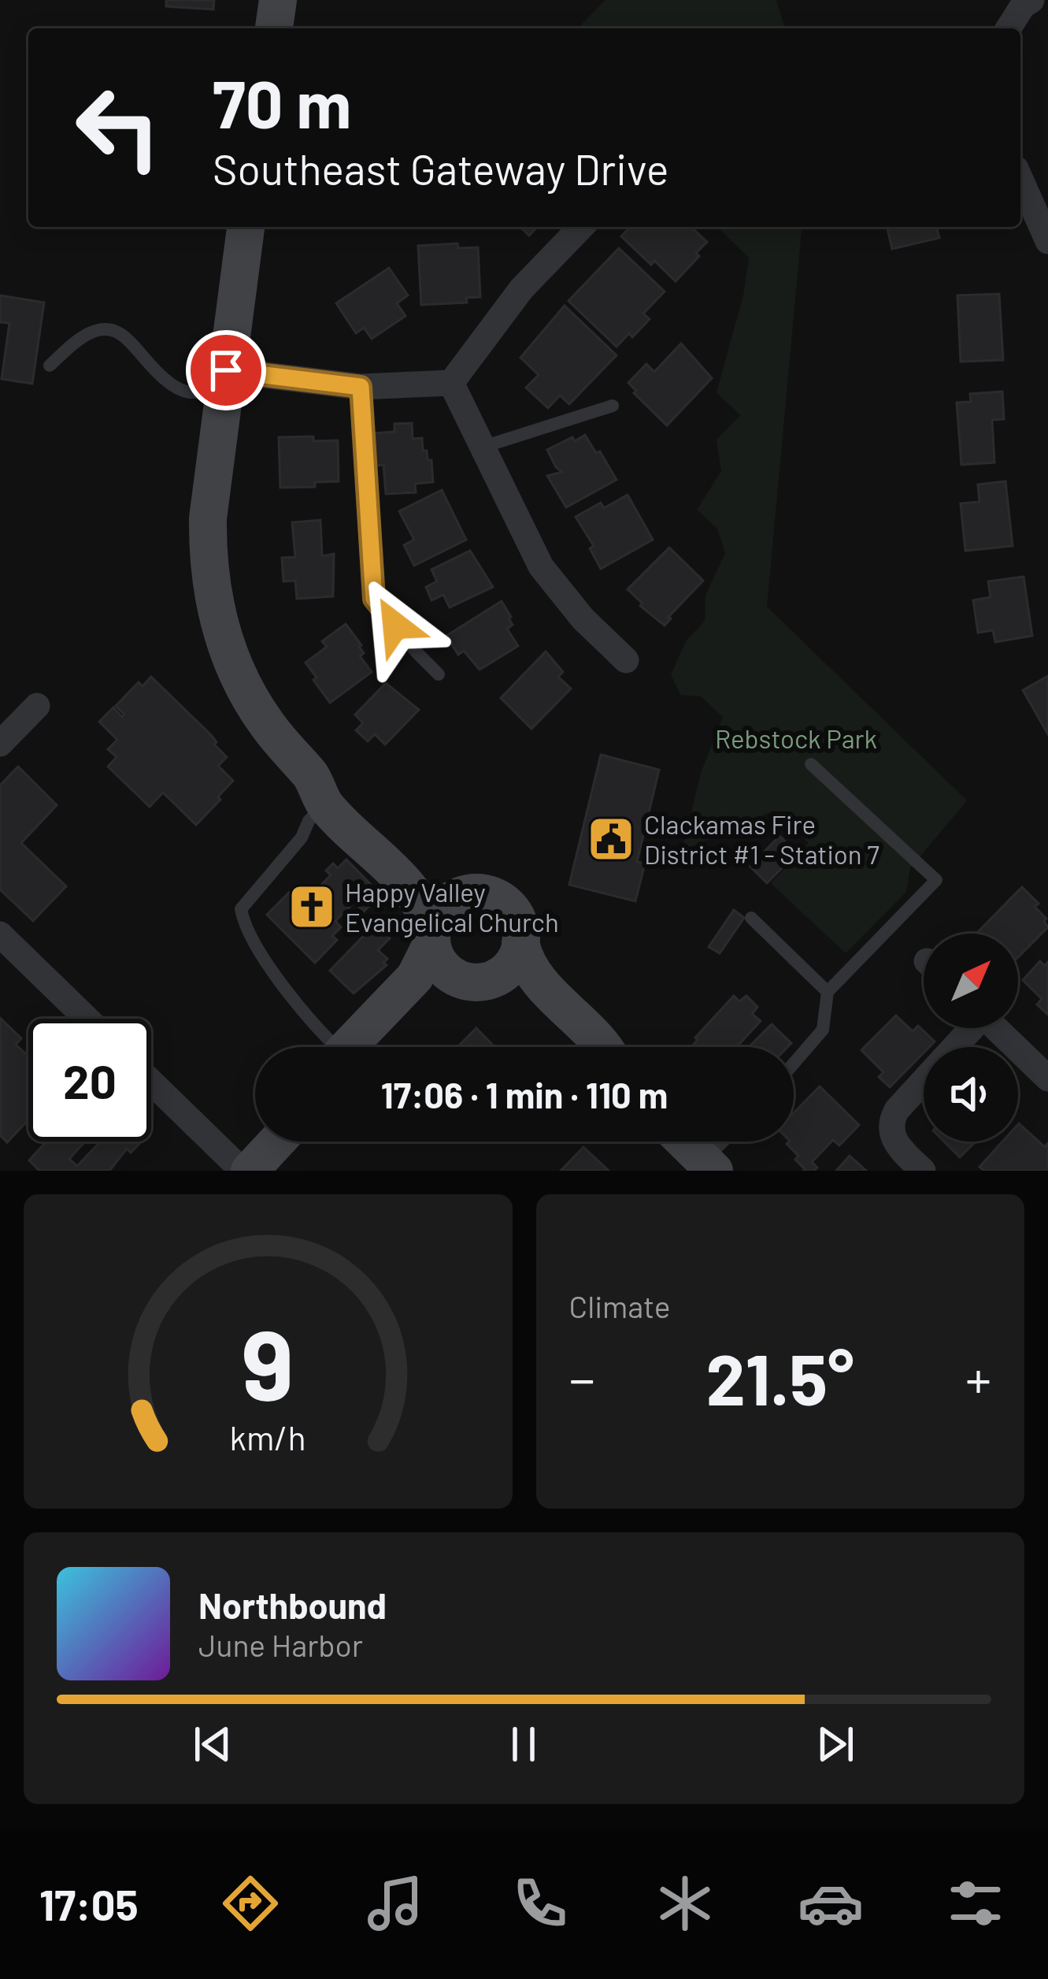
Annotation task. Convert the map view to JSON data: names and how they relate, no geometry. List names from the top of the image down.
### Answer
{
  "parks": ["Rebstock Park"],
  "places": {
    "public building": ["Clackamas Fire District #1 - Station 7"],
    "church": ["Happy Valley Evangelical Church"]
  },
  "north": "top right",
  "page": {
    "turn": ["70 m", "Southeast Gateway Drive"],
    "limit": "20",
    "trip": "17:06 · 1 min · 110 m",
    "tile": "Climate",
    "heat": ["−", "21.5°", "+"],
    "song": ["Northbound", "June Harbor"],
    "tabs": "17:05",
    "gauge": ["9", "km/h"]
  }
}
